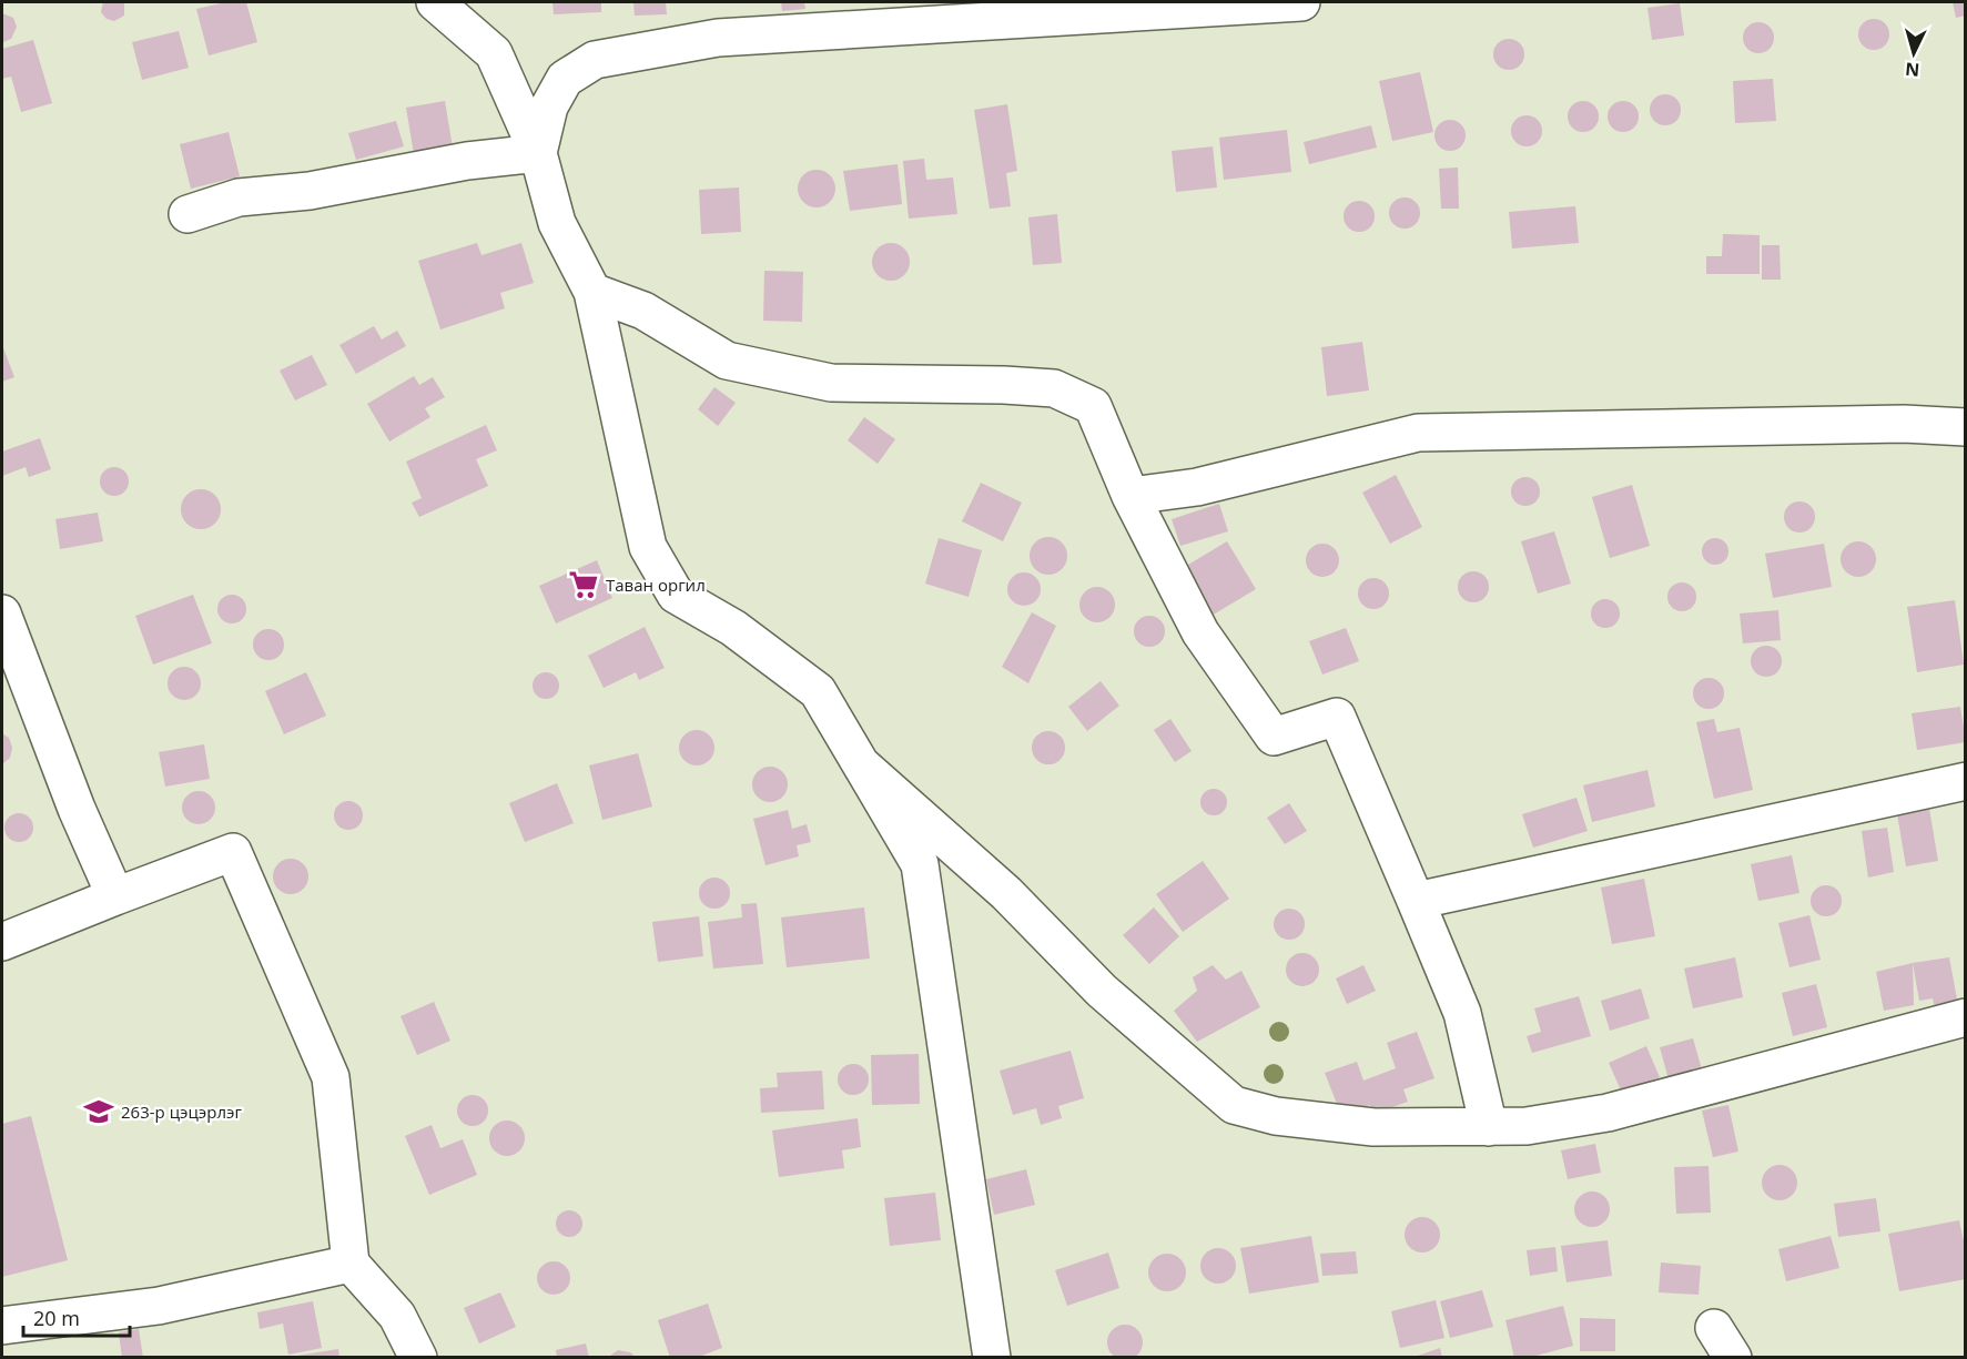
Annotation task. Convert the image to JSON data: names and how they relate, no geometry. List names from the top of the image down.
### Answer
{
  "places": {
    "supermarket": ["Таван оргил"],
    "school or university": ["263-р цэцэрлэг"]
  },
  "scale_bar": "20 m",
  "north": "bottom"
}
